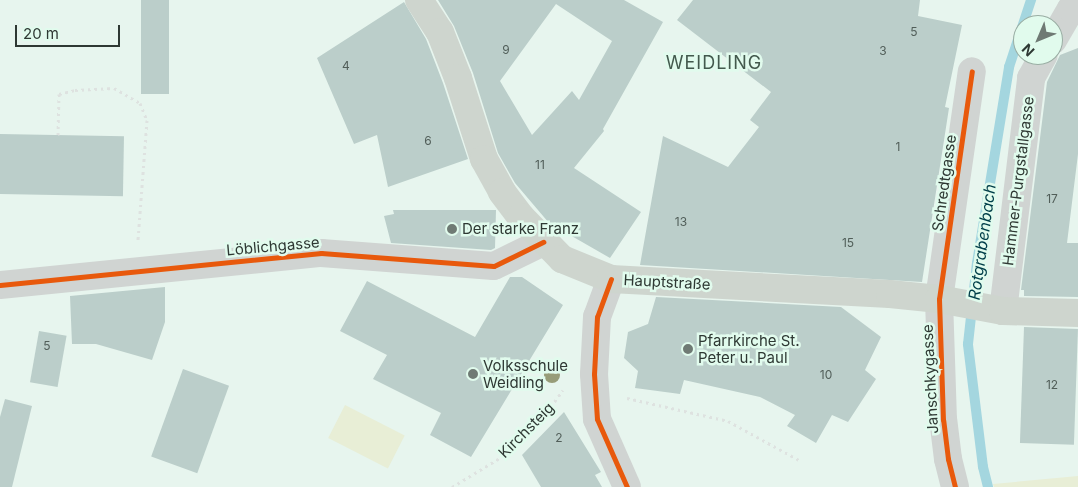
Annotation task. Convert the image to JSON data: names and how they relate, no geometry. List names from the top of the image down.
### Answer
{
  "streets": {
    "main road": ["Hauptstraße"],
    "street": [
      "Hammer-Purgstallgasse",
      "Schredtgasse",
      "Löblichgasse",
      "Janschkygasse"
    ],
    "path": ["Kirchsteig"]
  },
  "crossings": [
    ["Hammer-Purgstallgasse", "Hauptstraße"],
    ["Schredtgasse", "Hauptstraße"],
    ["Schredtgasse", "Janschkygasse"],
    ["Löblichgasse", "Hauptstraße"],
    ["Hauptstraße", "Janschkygasse"]
  ],
  "districts": ["WEIDLING"],
  "water": ["Rotgrabenbach"],
  "places": ["Der starke Franz", "Pfarrkirche St. Peter u. Paul", "Volksschule Weidling"],
  "house_numbers": [
    "5",
    "9",
    "3",
    "4",
    "6",
    "1",
    "11",
    "17",
    "13",
    "15",
    "5",
    "10",
    "12",
    "2"
  ],
  "scale_bar": "20 m",
  "north": "bottom left"
}
